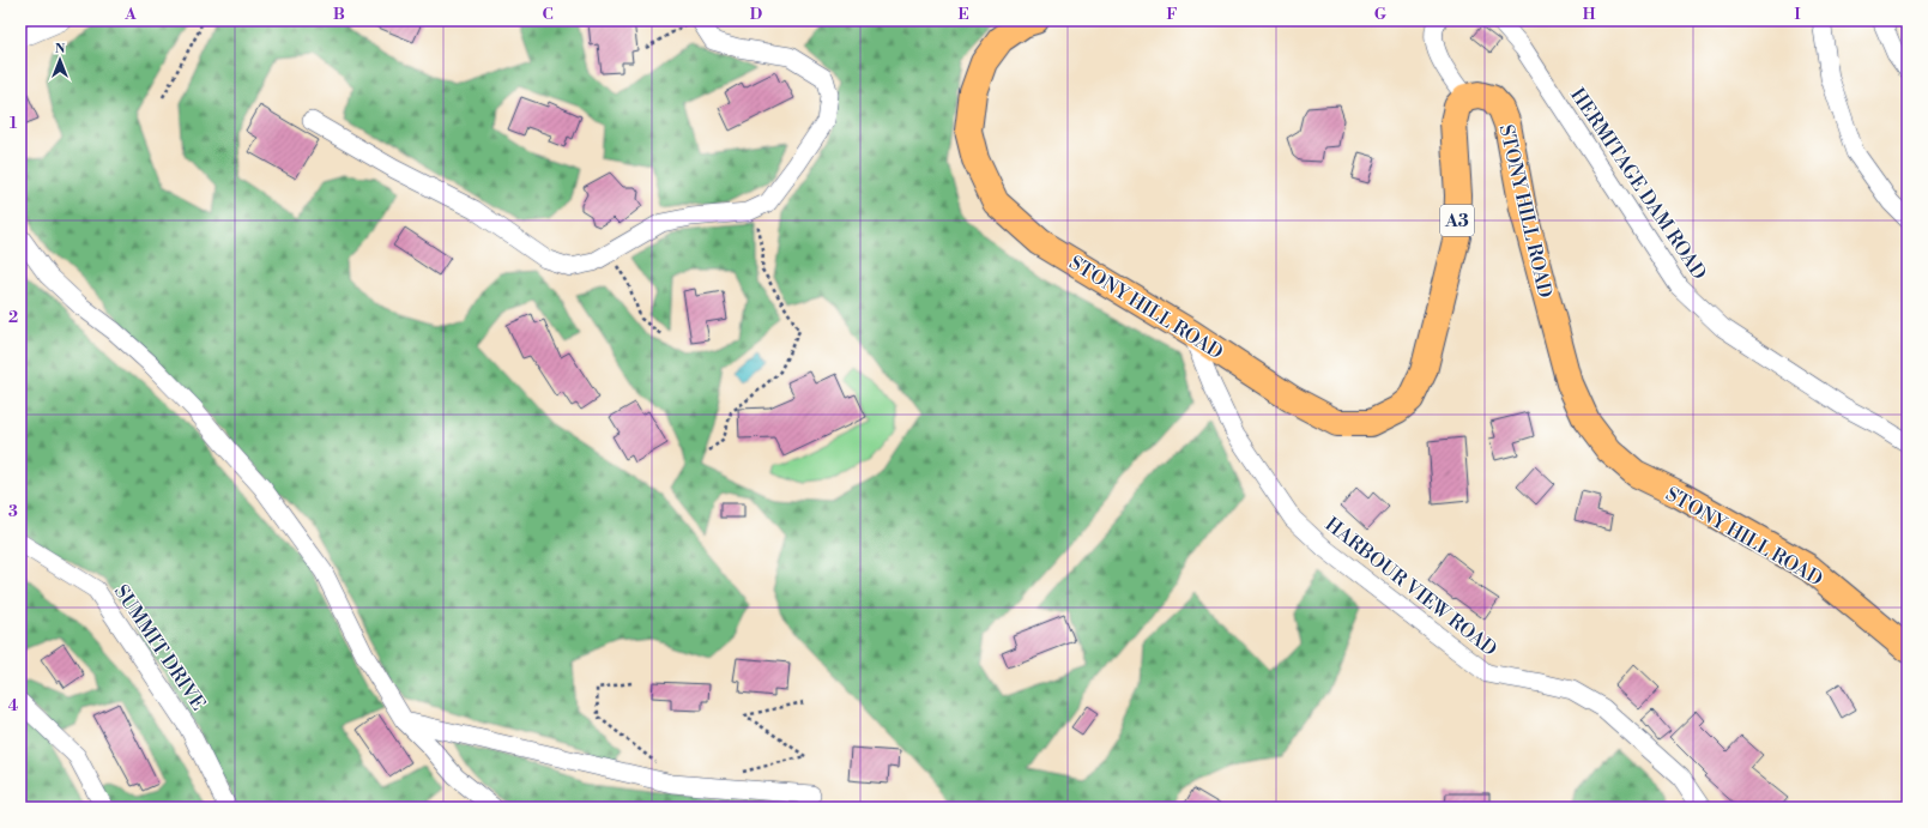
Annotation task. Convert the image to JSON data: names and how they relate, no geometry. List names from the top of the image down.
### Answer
{
  "streets": {
    "main road": ["STONY HILL ROAD", "A3"],
    "street": ["HERMITAGE DAM ROAD", "HARBOUR VIEW ROAD", "SUMMIT DRIVE"]
  },
  "crossings": [
    ["STONY HILL ROAD", "HARBOUR VIEW ROAD"]
  ],
  "north": "top",
  "grid": {
    "columns": [
      "A",
      "B",
      "C",
      "D",
      "E",
      "F",
      "G",
      "H",
      "I"
    ],
    "rows": [
      "1",
      "2",
      "3",
      "4"
    ]
  }
}
